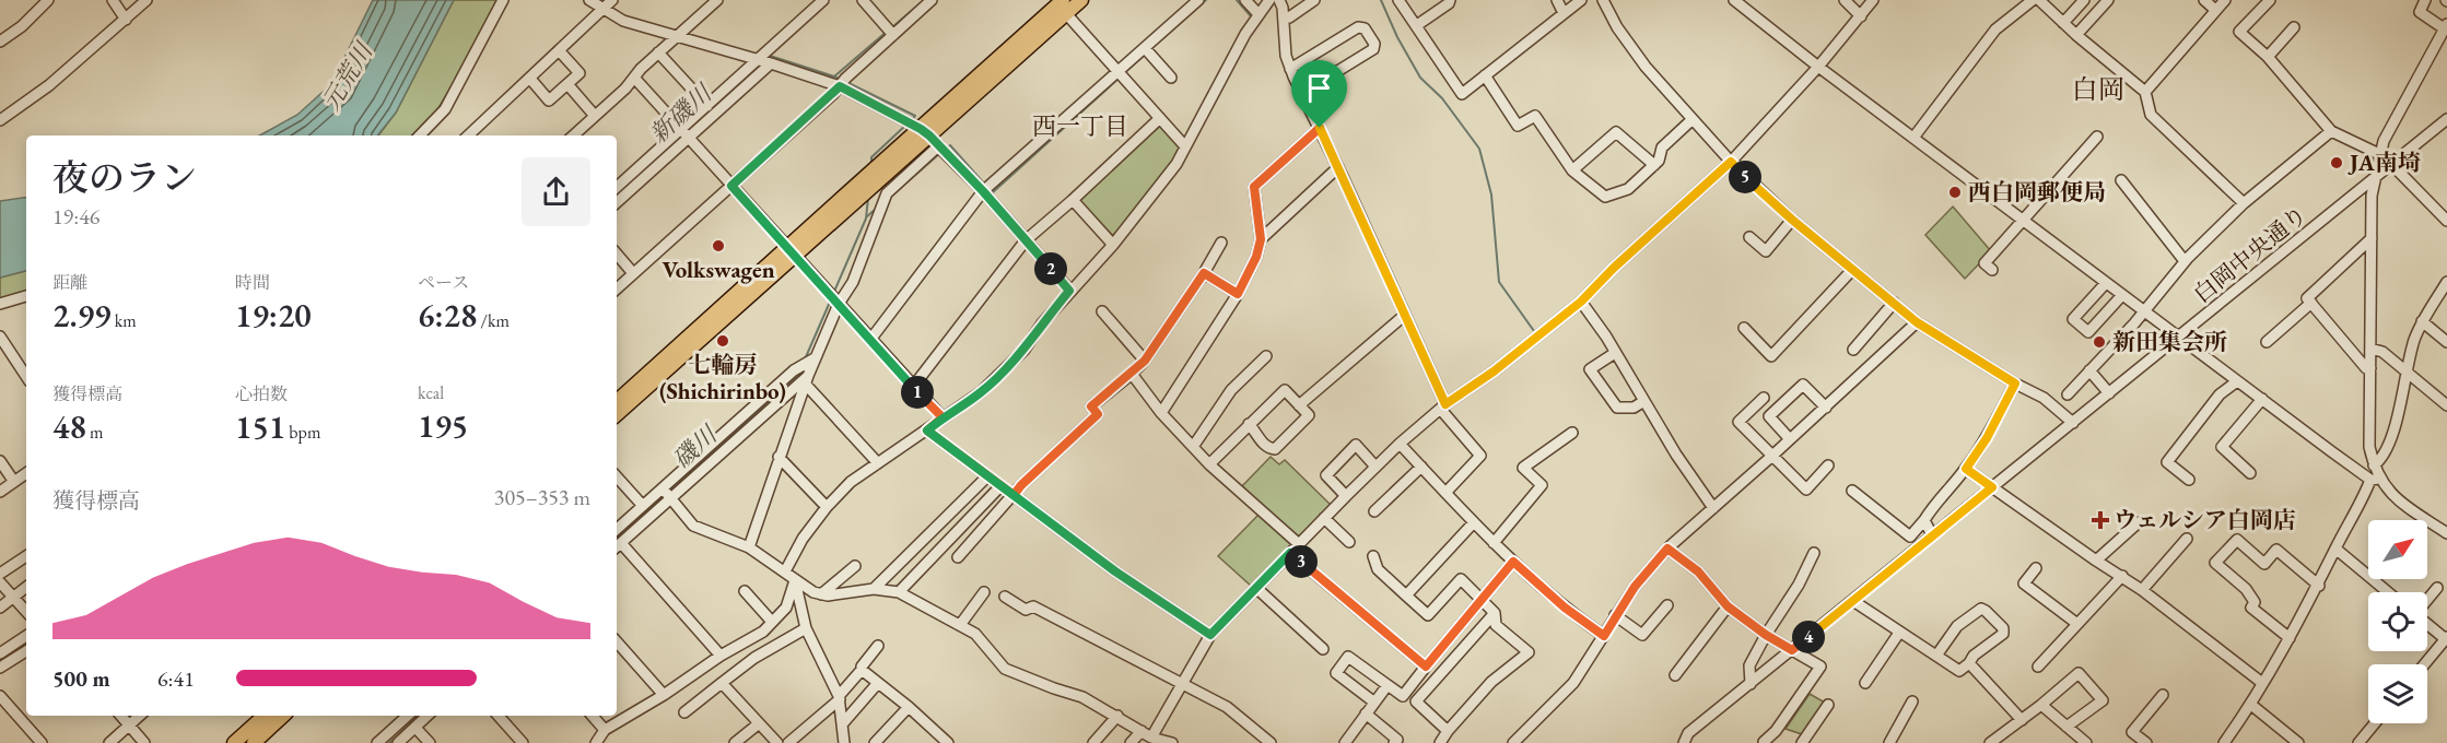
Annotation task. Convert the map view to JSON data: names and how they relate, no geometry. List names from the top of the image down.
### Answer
{
  "streets": {
    "street": ["白岡中央通り"]
  },
  "districts": ["白岡", "西一丁目"],
  "water": ["元荒川", "新磯川", "磯川"],
  "places": {
    "other": [
      "JA南埼",
      "西白岡郵便局",
      "Volkswagen",
      "七輪房 (Shichirinbo)",
      "新田集会所"
    ],
    "health": ["ウェルシア白岡店"]
  },
  "north": "top right",
  "page": {
    "heading": ["夜のラン", "19:46"],
    "pins": [
      "5",
      "2",
      "1",
      "3",
      "4"
    ],
    "stats": [
      ["距離", "2.99 km"],
      ["時間", "19:20"],
      ["ペース", "6:28 /km"],
      ["獲得標高", "48 m"],
      ["心拍数", "151 bpm"],
      ["kcal", "195"]
    ],
    "chart": ["獲得標高", "305–353 m"],
    "list": [
      {
        "name": "500 m",
        "note": "6:41"
      }
    ]
  }
}
